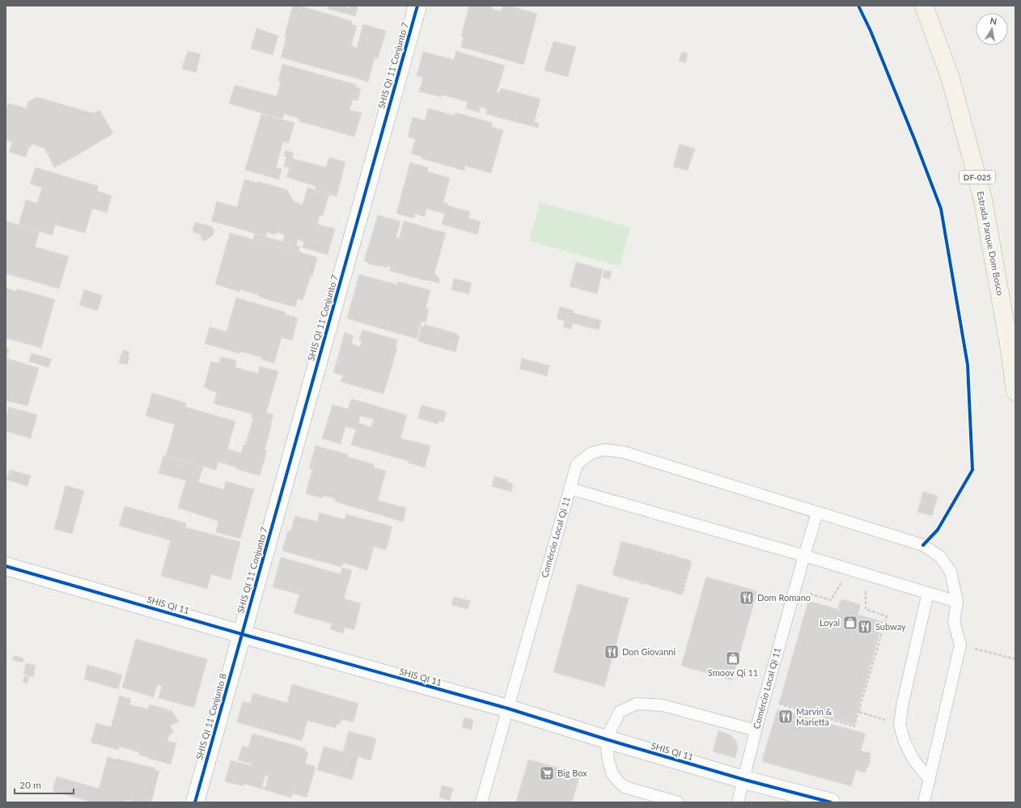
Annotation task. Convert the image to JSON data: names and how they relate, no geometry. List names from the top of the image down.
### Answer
{
  "streets": {
    "main road": ["DF-025", "Estrada Parque Dom Bosco"],
    "street": ["SHIS QI 11 Conjunto 7", "SHIS QI 11", "SHIS QI 11 Conjunto 8"],
    "lane": ["Comércio Local Qi 11"]
  },
  "crossings": [
    ["SHIS QI 11 Conjunto 7", "SHIS QI 11"],
    ["SHIS QI 11 Conjunto 7", "SHIS QI 11 Conjunto 8"],
    ["Comércio Local Qi 11", "SHIS QI 11"],
    ["SHIS QI 11", "SHIS QI 11 Conjunto 8"]
  ],
  "places": {
    "restaurant": [
      "Dom Romano",
      "Subway",
      "Don Giovanni",
      "Marvin & Marietta"
    ],
    "shop": ["Loyal", "Smoov Qi 11"],
    "supermarket": ["Big Box"]
  },
  "scale_bar": "20 m",
  "north": "top"
}
